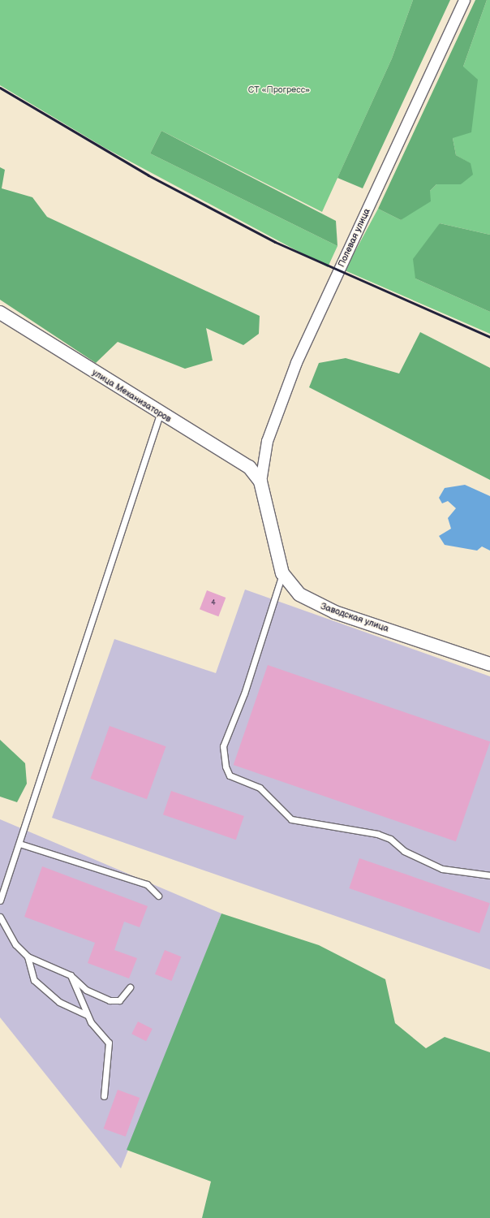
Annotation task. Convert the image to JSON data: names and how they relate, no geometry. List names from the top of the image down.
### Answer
{
  "streets": {
    "street": ["Полевая улица", "улица Механизаторов", "Заводская улица"]
  },
  "crossings": [
    ["Полевая улица", "улица Механизаторов"],
    ["Полевая улица", "Заводская улица"],
    ["улица Механизаторов", "Заводская улица"]
  ],
  "parks": ["СТ «Прогресс»"],
  "house_numbers": ["4"]
}
